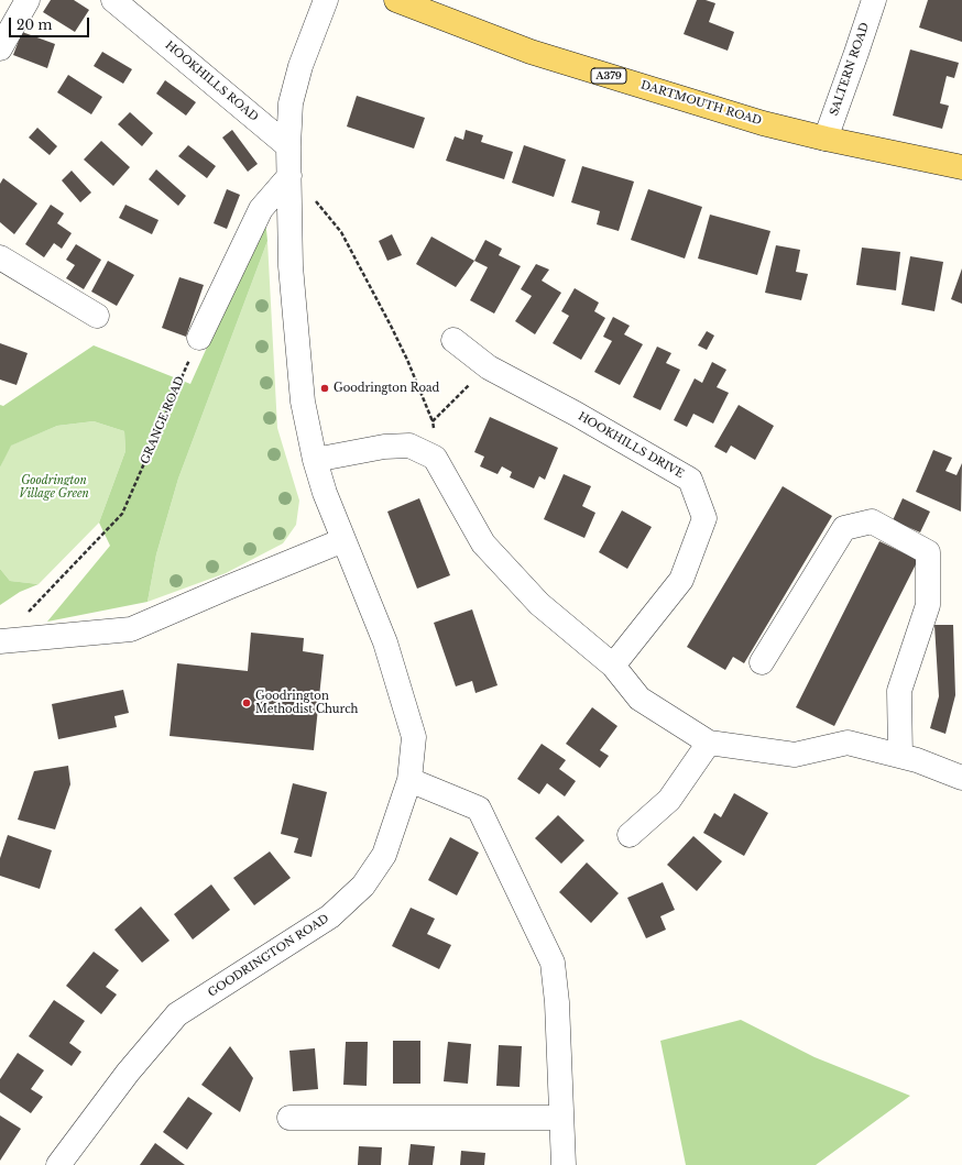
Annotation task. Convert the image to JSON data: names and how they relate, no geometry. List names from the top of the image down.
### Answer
{
  "streets": {
    "main road": ["A379", "DARTMOUTH ROAD"],
    "street": [
      "SALTERN ROAD",
      "HOOKHILLS ROAD",
      "HOOKHILLS DRIVE",
      "GOODRINGTON ROAD"
    ],
    "path": ["GRANGE ROAD"]
  },
  "crossings": [
    ["SALTERN ROAD", "DARTMOUTH ROAD"],
    ["HOOKHILLS ROAD", "GOODRINGTON ROAD"]
  ],
  "parks": ["Goodrington Village Green"],
  "places": ["Goodrington Road", "Goodrington Methodist Church"],
  "scale_bar": "20 m"
}
